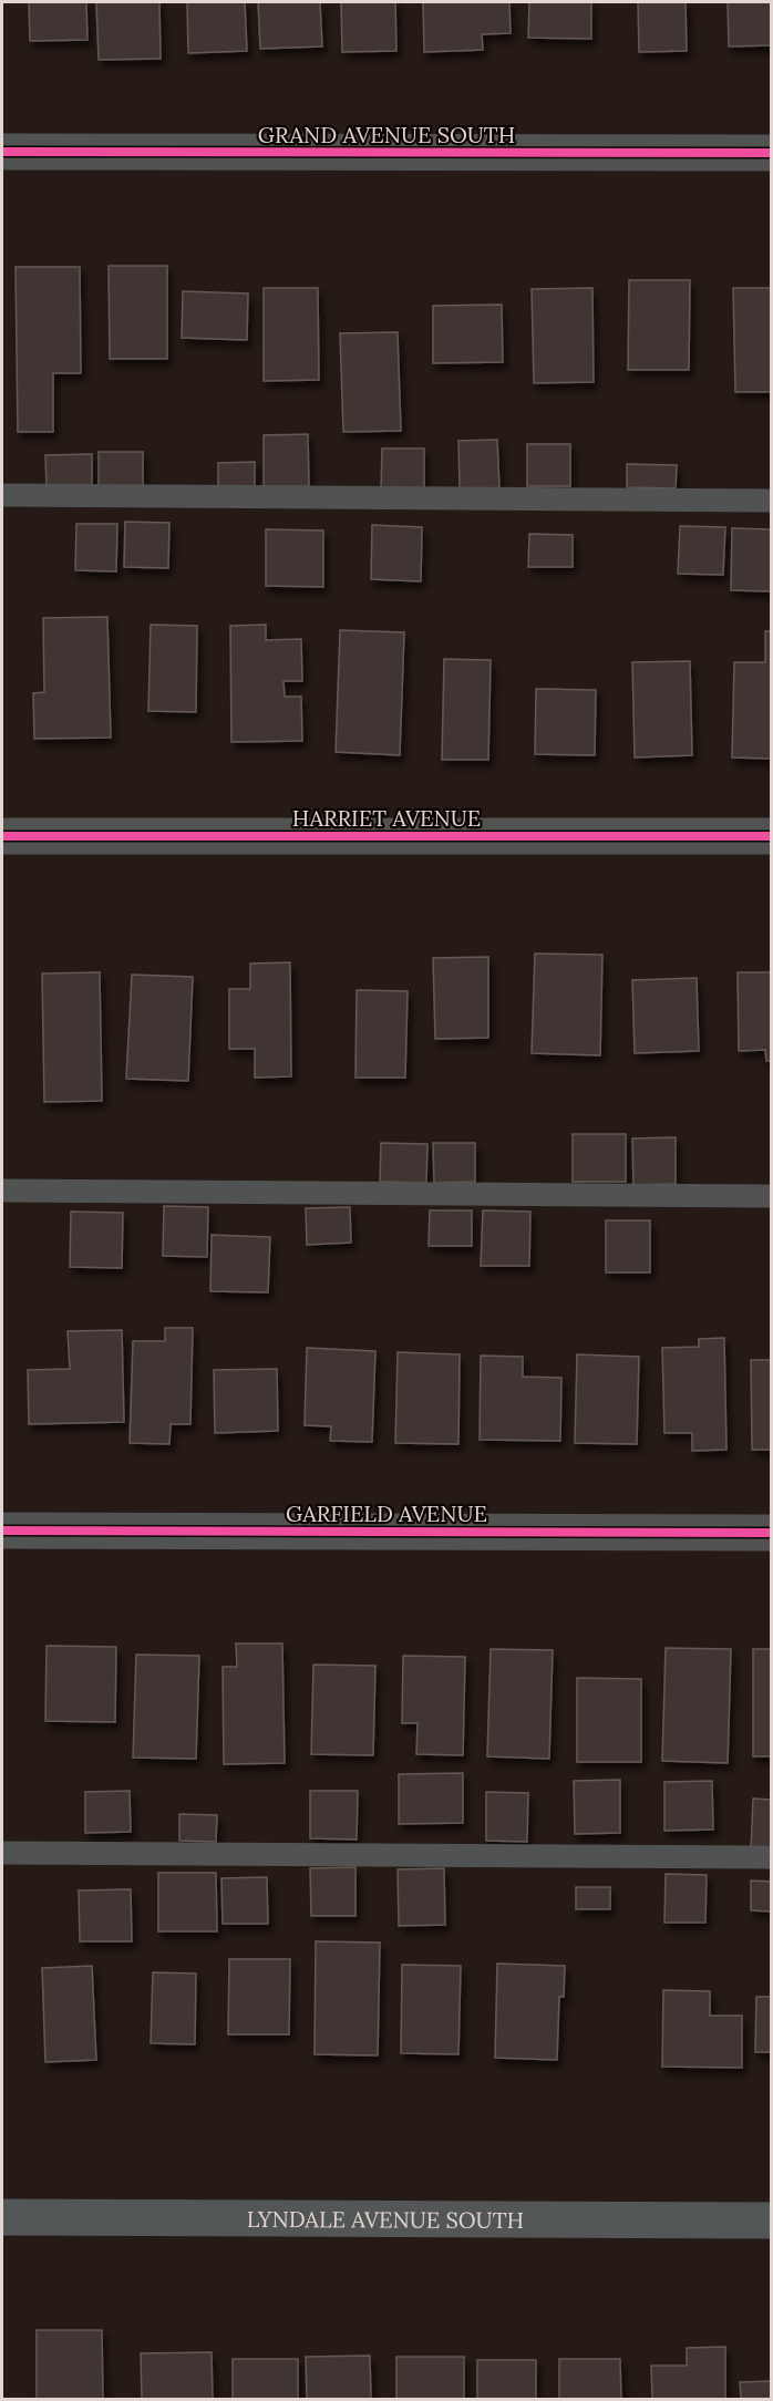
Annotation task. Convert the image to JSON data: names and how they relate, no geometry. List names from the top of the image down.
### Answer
{
  "streets": {
    "main road": ["LYNDALE AVENUE SOUTH"],
    "street": ["GRAND AVENUE SOUTH", "HARRIET AVENUE", "GARFIELD AVENUE"]
  }
}
